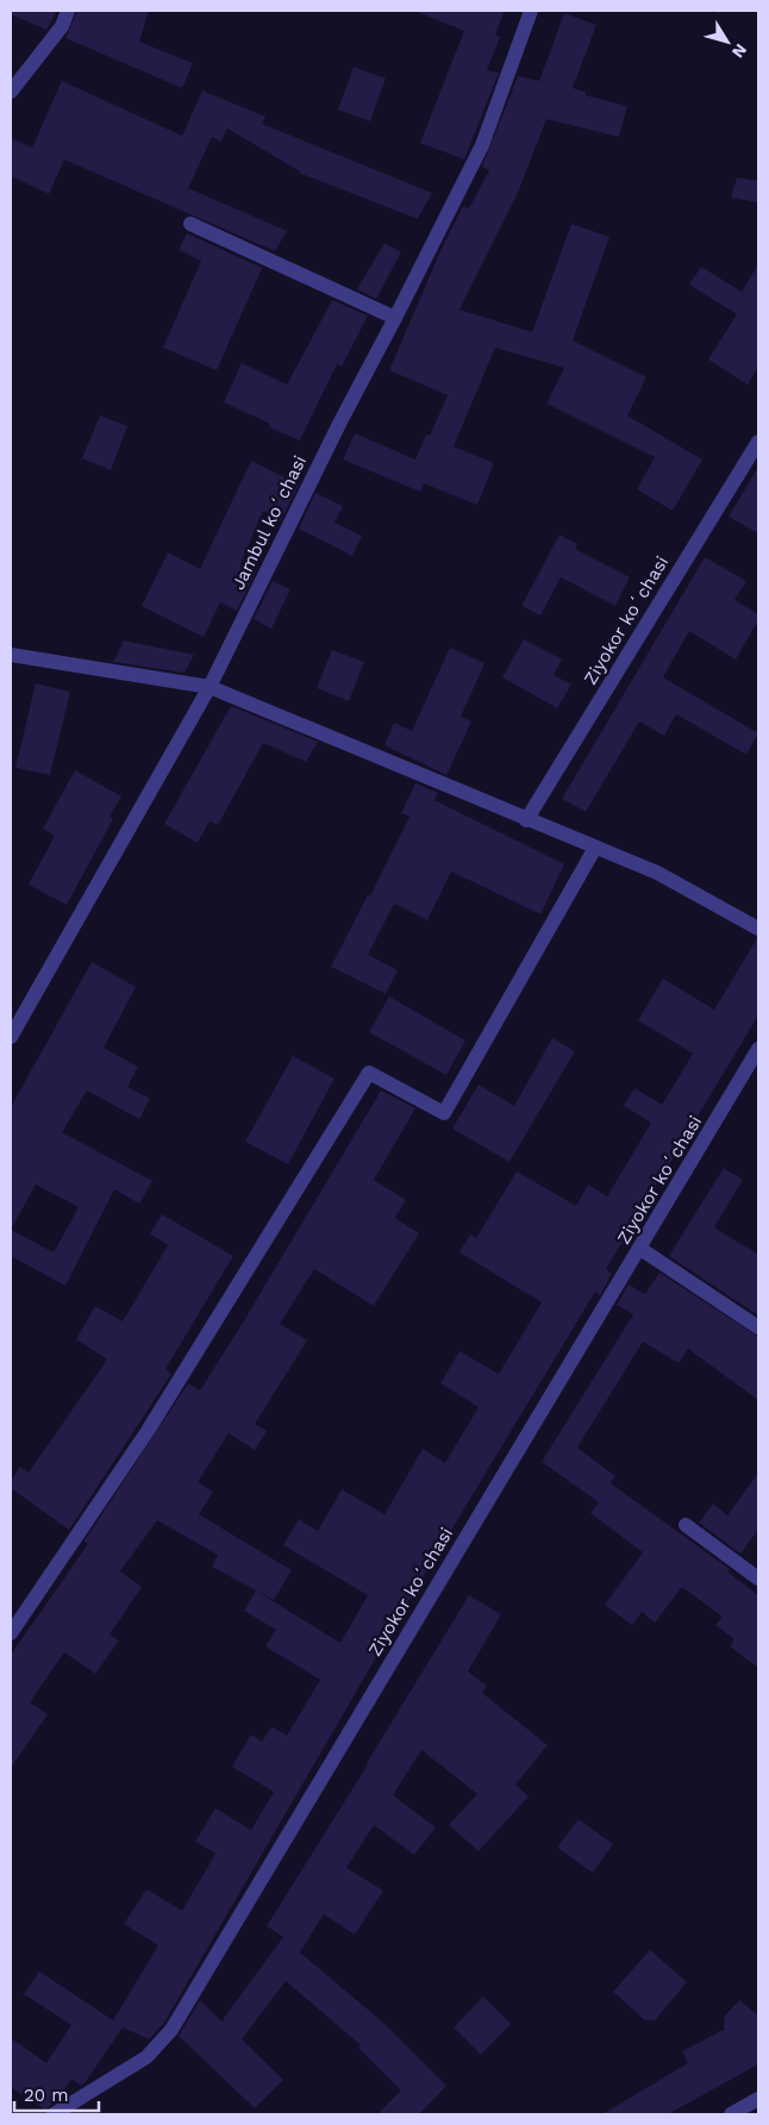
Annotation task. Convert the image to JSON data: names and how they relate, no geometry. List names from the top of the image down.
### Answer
{
  "streets": {
    "street": ["Jambul koʻchasi", "Ziyokor koʻchasi"]
  },
  "scale_bar": "20 m",
  "north": "bottom right"
}
